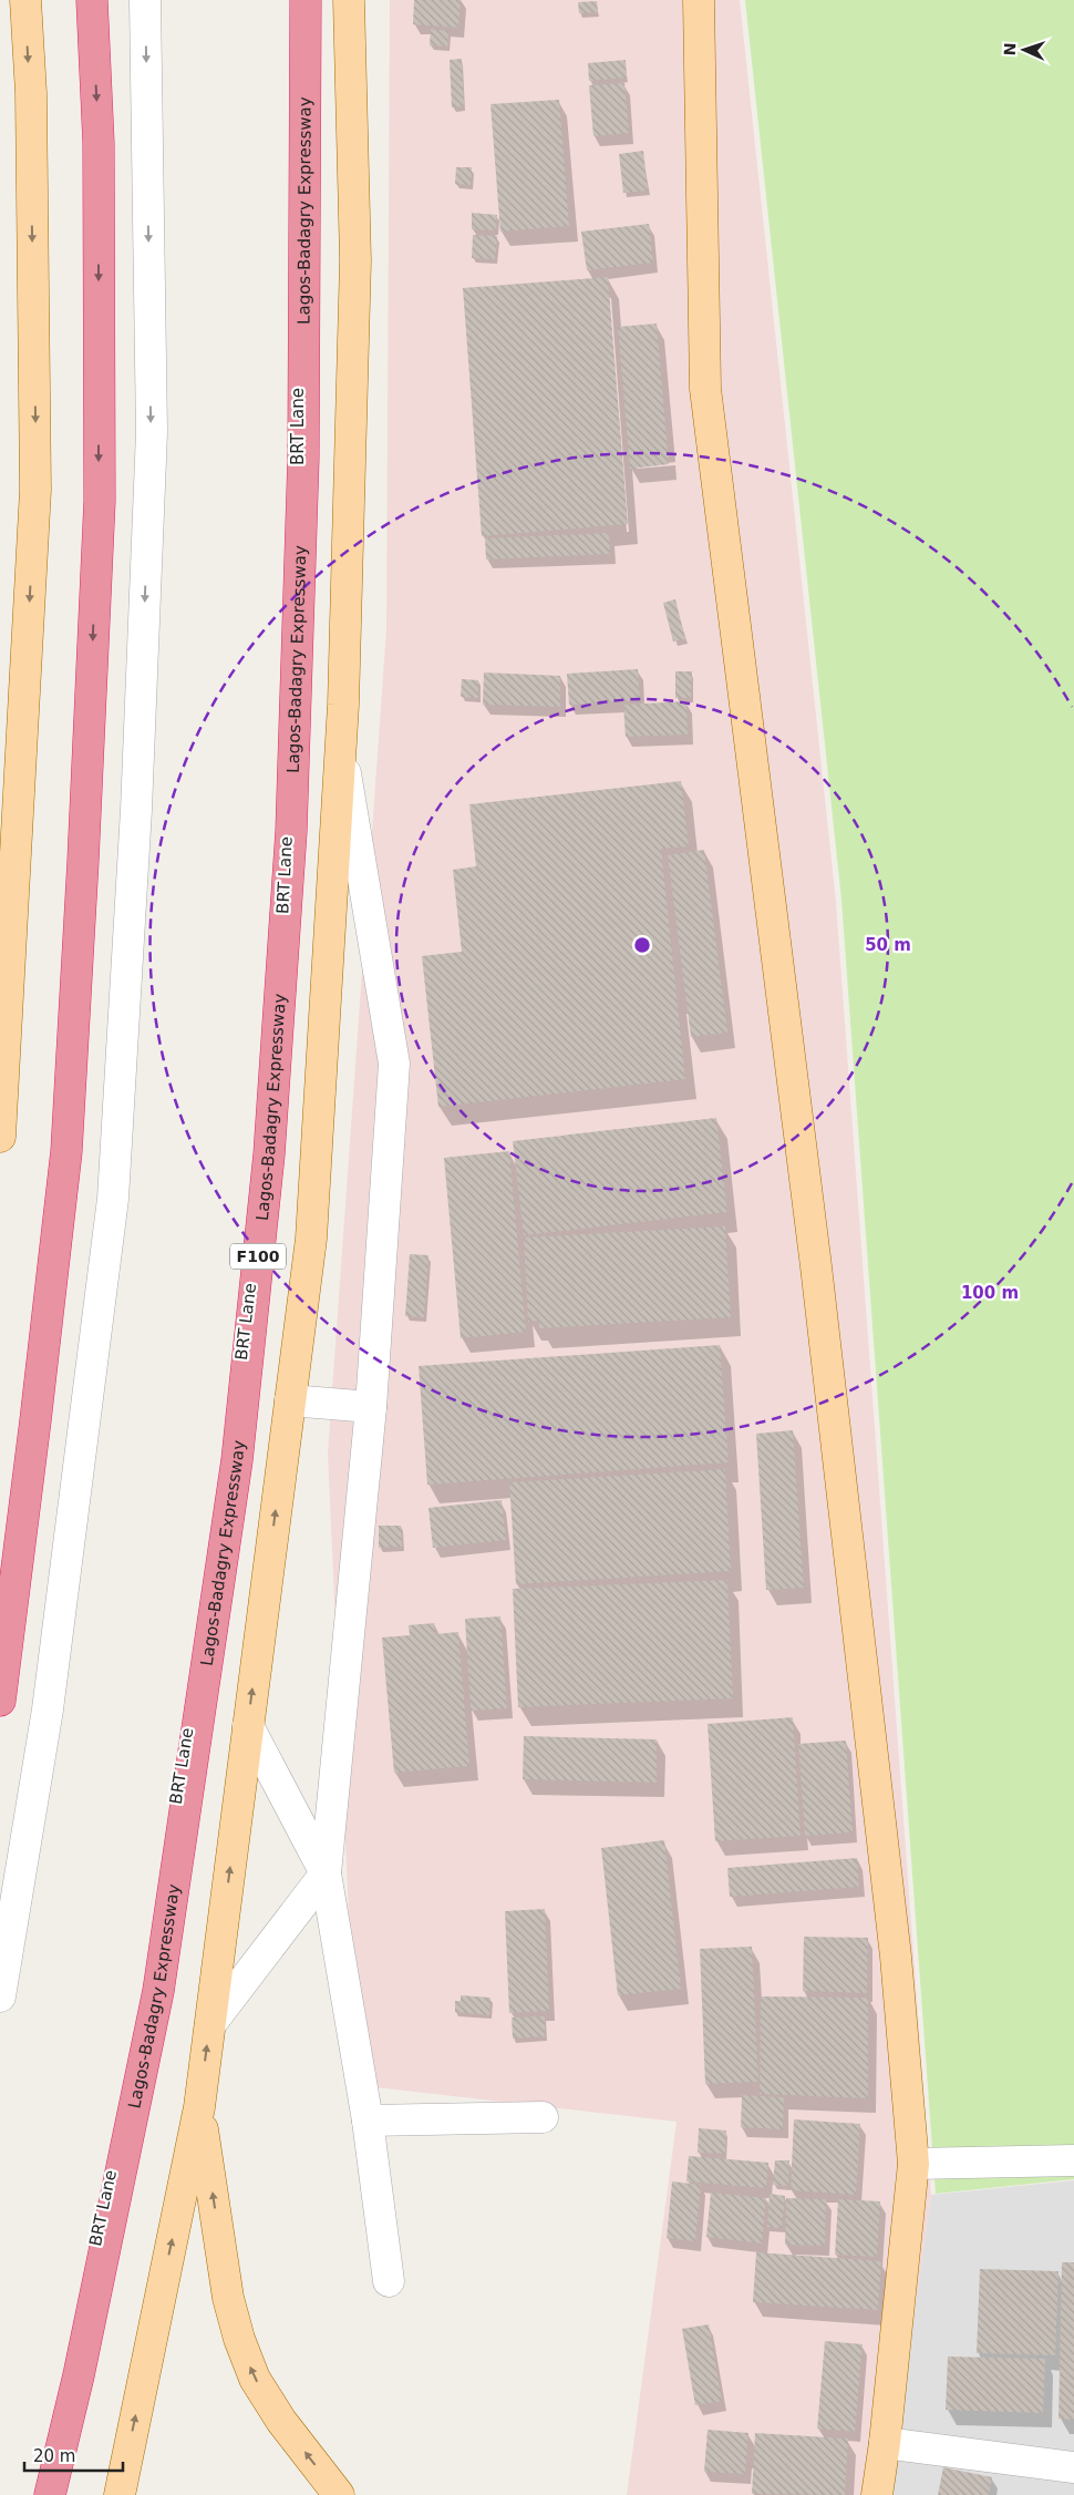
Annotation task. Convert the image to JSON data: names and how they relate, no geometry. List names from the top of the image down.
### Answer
{
  "streets": {
    "highway": ["Lagos-Badagry Expressway", "F100"],
    "street": ["BRT Lane"]
  },
  "scale_bar": "20 m",
  "north": "left",
  "rings": ["50 m", "100 m"]
}
